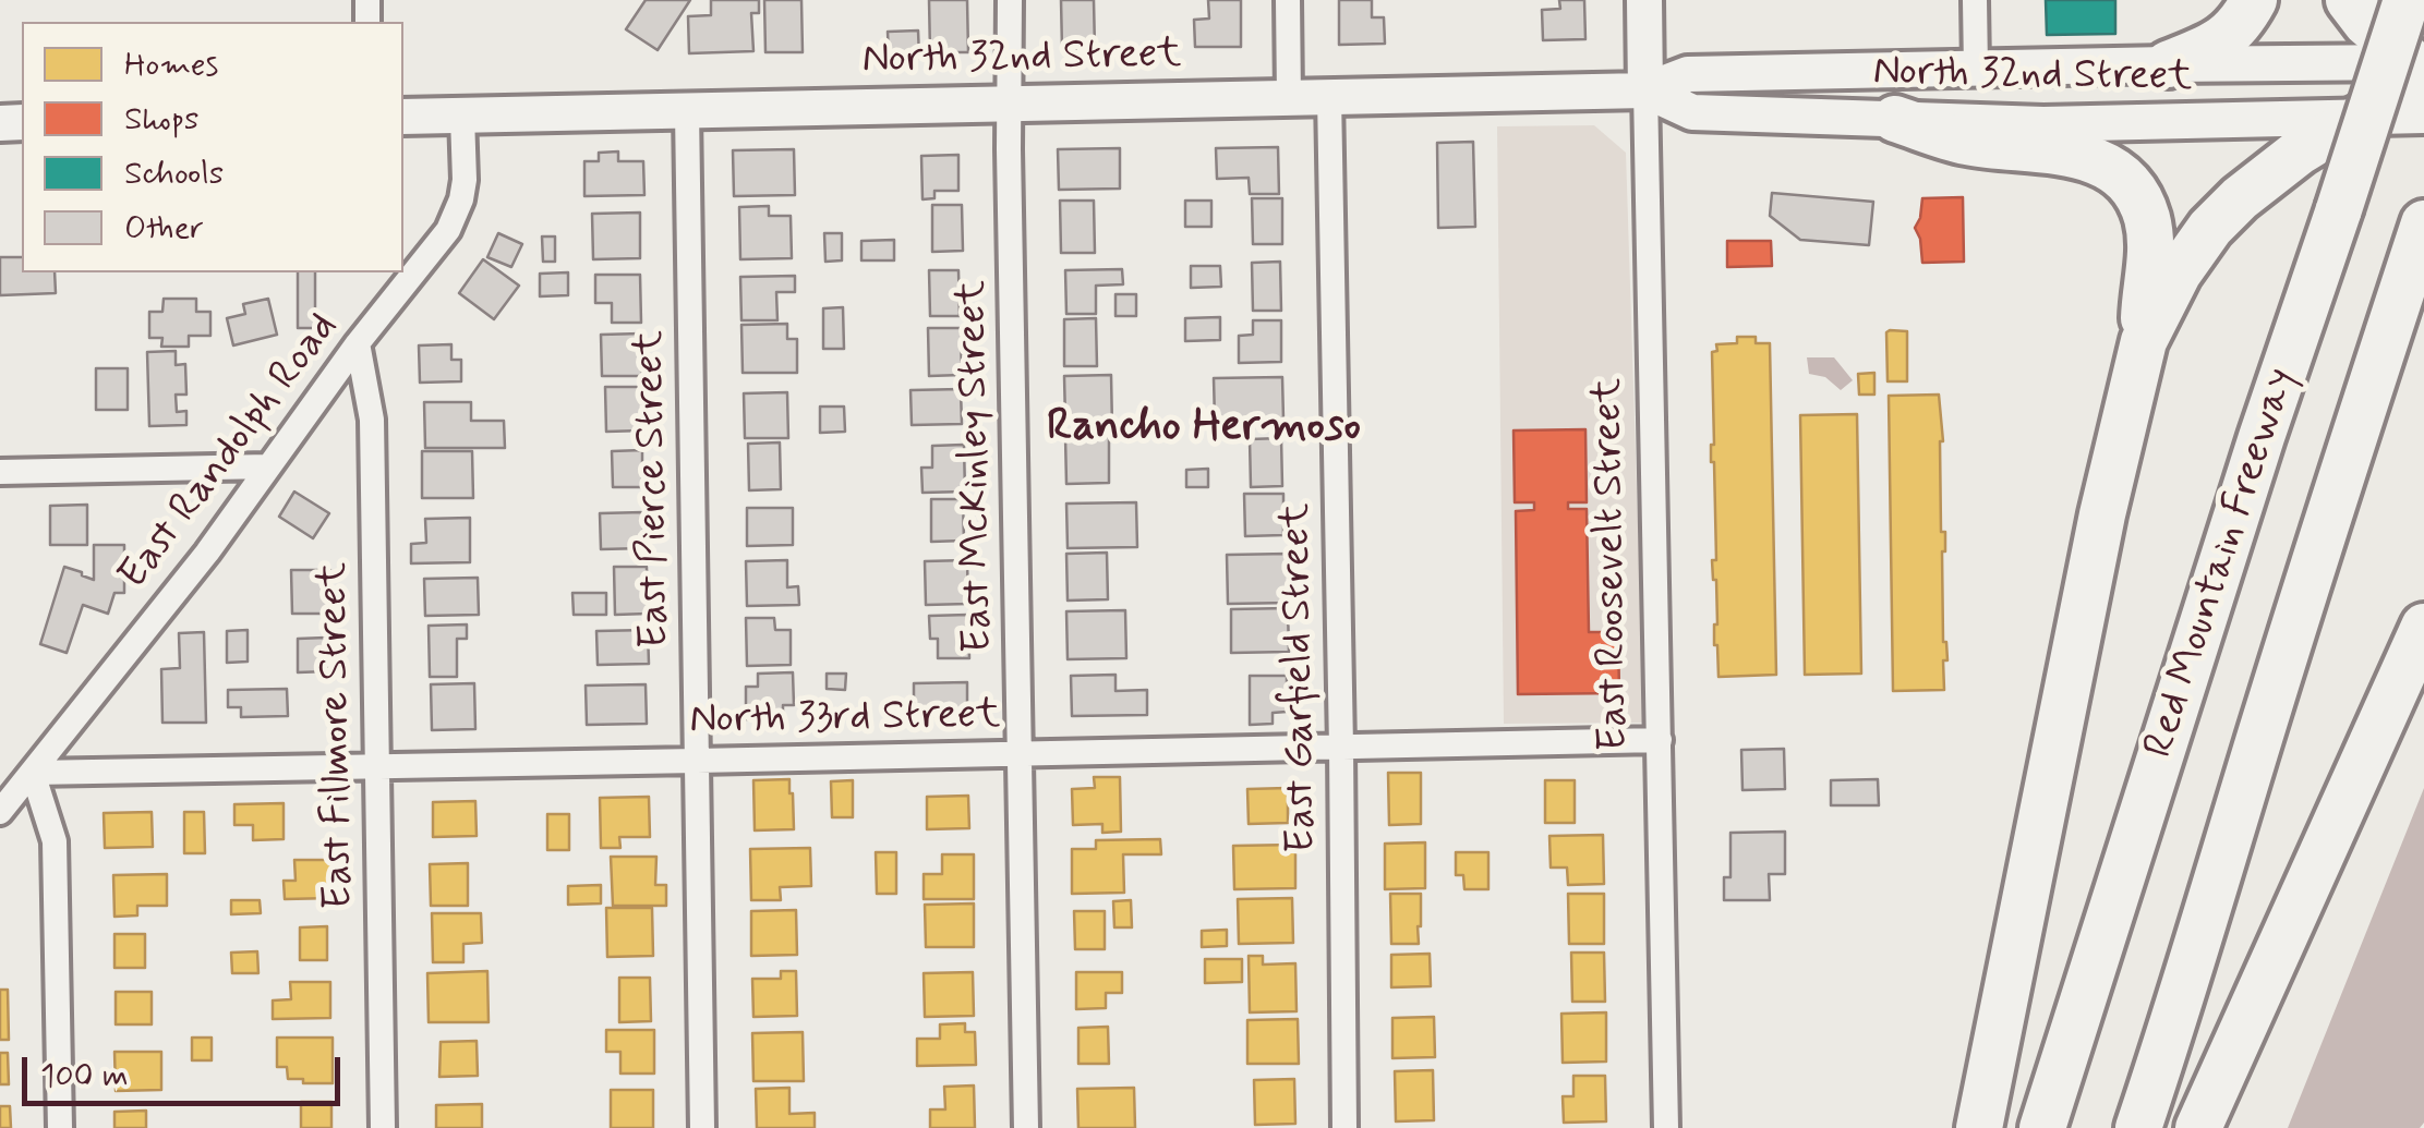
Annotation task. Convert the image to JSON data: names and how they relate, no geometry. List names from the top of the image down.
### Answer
{
  "streets": {
    "highway": ["Red Mountain Freeway"],
    "main road": ["North 32nd Street", "East Roosevelt Street"],
    "street": [
      "East Randolph Road",
      "East McKinley Street",
      "East Pierce Street",
      "East Garfield Street",
      "North 33rd Street",
      "East Fillmore Street"
    ]
  },
  "crossings": [
    ["North 32nd Street", "East Randolph Road"],
    ["North 32nd Street", "East McKinley Street"],
    ["North 32nd Street", "East Pierce Street"],
    ["North 32nd Street", "East Roosevelt Street"],
    ["North 32nd Street", "East Garfield Street"],
    ["East Randolph Road", "North 33rd Street"],
    ["East Randolph Road", "East Fillmore Street"],
    ["East McKinley Street", "North 33rd Street"],
    ["East Pierce Street", "North 33rd Street"],
    ["East Roosevelt Street", "North 33rd Street"],
    ["East Garfield Street", "North 33rd Street"],
    ["North 33rd Street", "East Fillmore Street"]
  ],
  "districts": ["Rancho Hermoso"],
  "legend": [
    "Homes",
    "Shops",
    "Schools",
    "Other"
  ],
  "scale_bar": "100 m"
}
